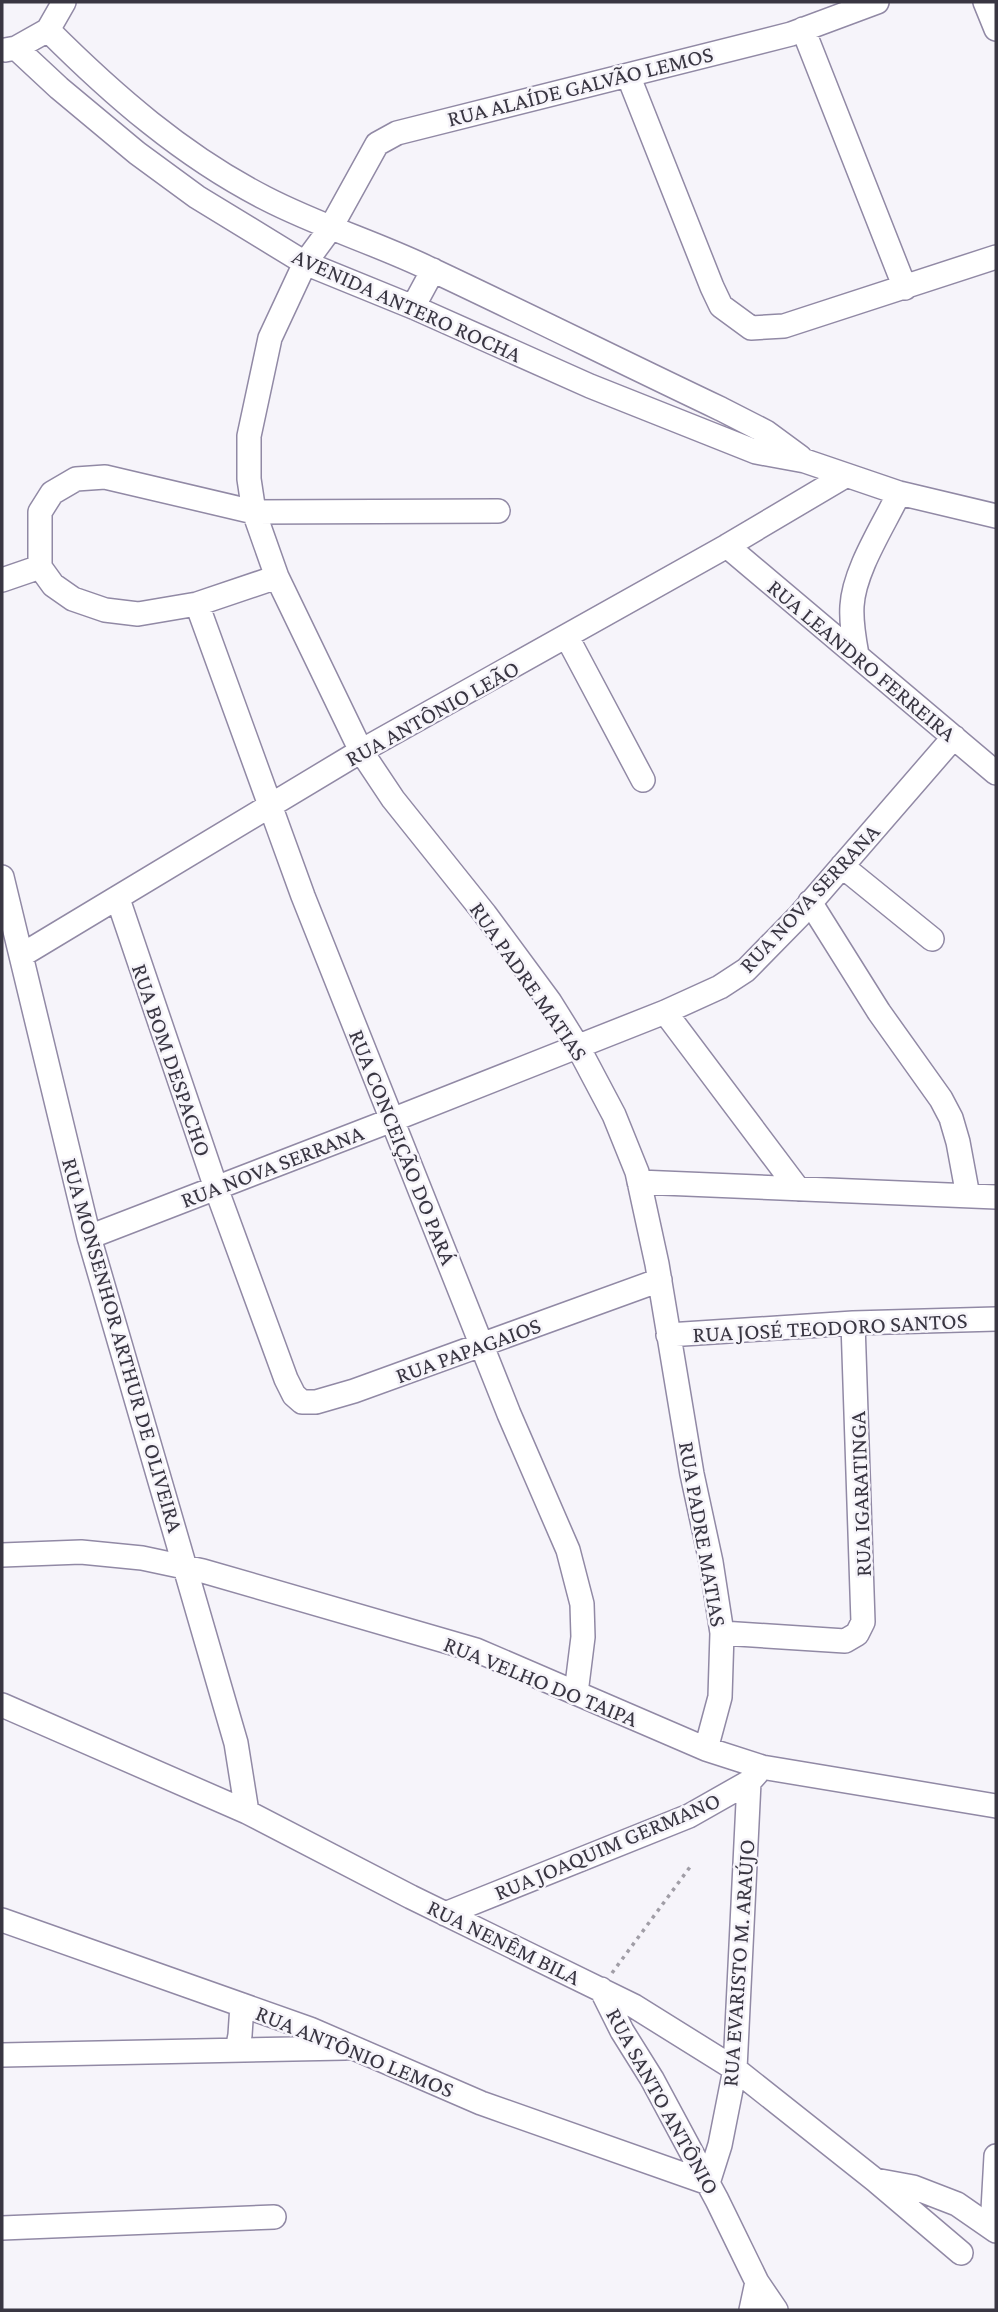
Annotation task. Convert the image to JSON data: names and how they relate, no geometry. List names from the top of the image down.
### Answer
{
  "streets": {
    "street": [
      "RUA ALAÍDE GALVÃO LEMOS",
      "AVENIDA ANTERO ROCHA",
      "RUA LEANDRO FERREIRA",
      "RUA ANTÔNIO LEÃO",
      "RUA NOVA SERRANA",
      "RUA PADRE MATIAS",
      "RUA BOM DESPACHO",
      "RUA CONCEIÇÃO DO PARÁ",
      "RUA JOSÉ TEODORO SANTOS",
      "RUA MONSENHOR ARTHUR DE OLIVEIRA",
      "RUA PAPAGAIOS",
      "RUA IGARATINGA",
      "RUA VELHO DO TAIPA",
      "RUA JOAQUIM GERMANO",
      "RUA NENÊM BILA",
      "RUA EVARISTO M. ARAÚJO",
      "RUA ANTÔNIO LEMOS",
      "RUA SANTO ANTÔNIO"
    ]
  },
  "crossings": [
    ["RUA ALAÍDE GALVÃO LEMOS", "AVENIDA ANTERO ROCHA"],
    ["RUA ALAÍDE GALVÃO LEMOS", "RUA PADRE MATIAS"],
    ["AVENIDA ANTERO ROCHA", "RUA ANTÔNIO LEÃO"],
    ["AVENIDA ANTERO ROCHA", "RUA PADRE MATIAS"],
    ["RUA LEANDRO FERREIRA", "RUA ANTÔNIO LEÃO"],
    ["RUA LEANDRO FERREIRA", "RUA NOVA SERRANA"],
    ["RUA ANTÔNIO LEÃO", "RUA PADRE MATIAS"],
    ["RUA ANTÔNIO LEÃO", "RUA BOM DESPACHO"],
    ["RUA ANTÔNIO LEÃO", "RUA CONCEIÇÃO DO PARÁ"],
    ["RUA ANTÔNIO LEÃO", "RUA MONSENHOR ARTHUR DE OLIVEIRA"],
    ["RUA NOVA SERRANA", "RUA PADRE MATIAS"],
    ["RUA NOVA SERRANA", "RUA BOM DESPACHO"],
    ["RUA NOVA SERRANA", "RUA CONCEIÇÃO DO PARÁ"],
    ["RUA NOVA SERRANA", "RUA MONSENHOR ARTHUR DE OLIVEIRA"],
    ["RUA PADRE MATIAS", "RUA JOSÉ TEODORO SANTOS"],
    ["RUA PADRE MATIAS", "RUA PAPAGAIOS"],
    ["RUA PADRE MATIAS", "RUA IGARATINGA"],
    ["RUA PADRE MATIAS", "RUA VELHO DO TAIPA"],
    ["RUA BOM DESPACHO", "RUA PAPAGAIOS"],
    ["RUA CONCEIÇÃO DO PARÁ", "RUA PAPAGAIOS"],
    ["RUA CONCEIÇÃO DO PARÁ", "RUA VELHO DO TAIPA"],
    ["RUA JOSÉ TEODORO SANTOS", "RUA IGARATINGA"],
    ["RUA MONSENHOR ARTHUR DE OLIVEIRA", "RUA VELHO DO TAIPA"],
    ["RUA MONSENHOR ARTHUR DE OLIVEIRA", "RUA NENÊM BILA"],
    ["RUA VELHO DO TAIPA", "RUA JOAQUIM GERMANO"],
    ["RUA VELHO DO TAIPA", "RUA EVARISTO M. ARAÚJO"],
    ["RUA JOAQUIM GERMANO", "RUA NENÊM BILA"],
    ["RUA JOAQUIM GERMANO", "RUA EVARISTO M. ARAÚJO"],
    ["RUA NENÊM BILA", "RUA EVARISTO M. ARAÚJO"],
    ["RUA NENÊM BILA", "RUA SANTO ANTÔNIO"],
    ["RUA EVARISTO M. ARAÚJO", "RUA ANTÔNIO LEMOS"],
    ["RUA EVARISTO M. ARAÚJO", "RUA SANTO ANTÔNIO"],
    ["RUA ANTÔNIO LEMOS", "RUA SANTO ANTÔNIO"]
  ]
}
